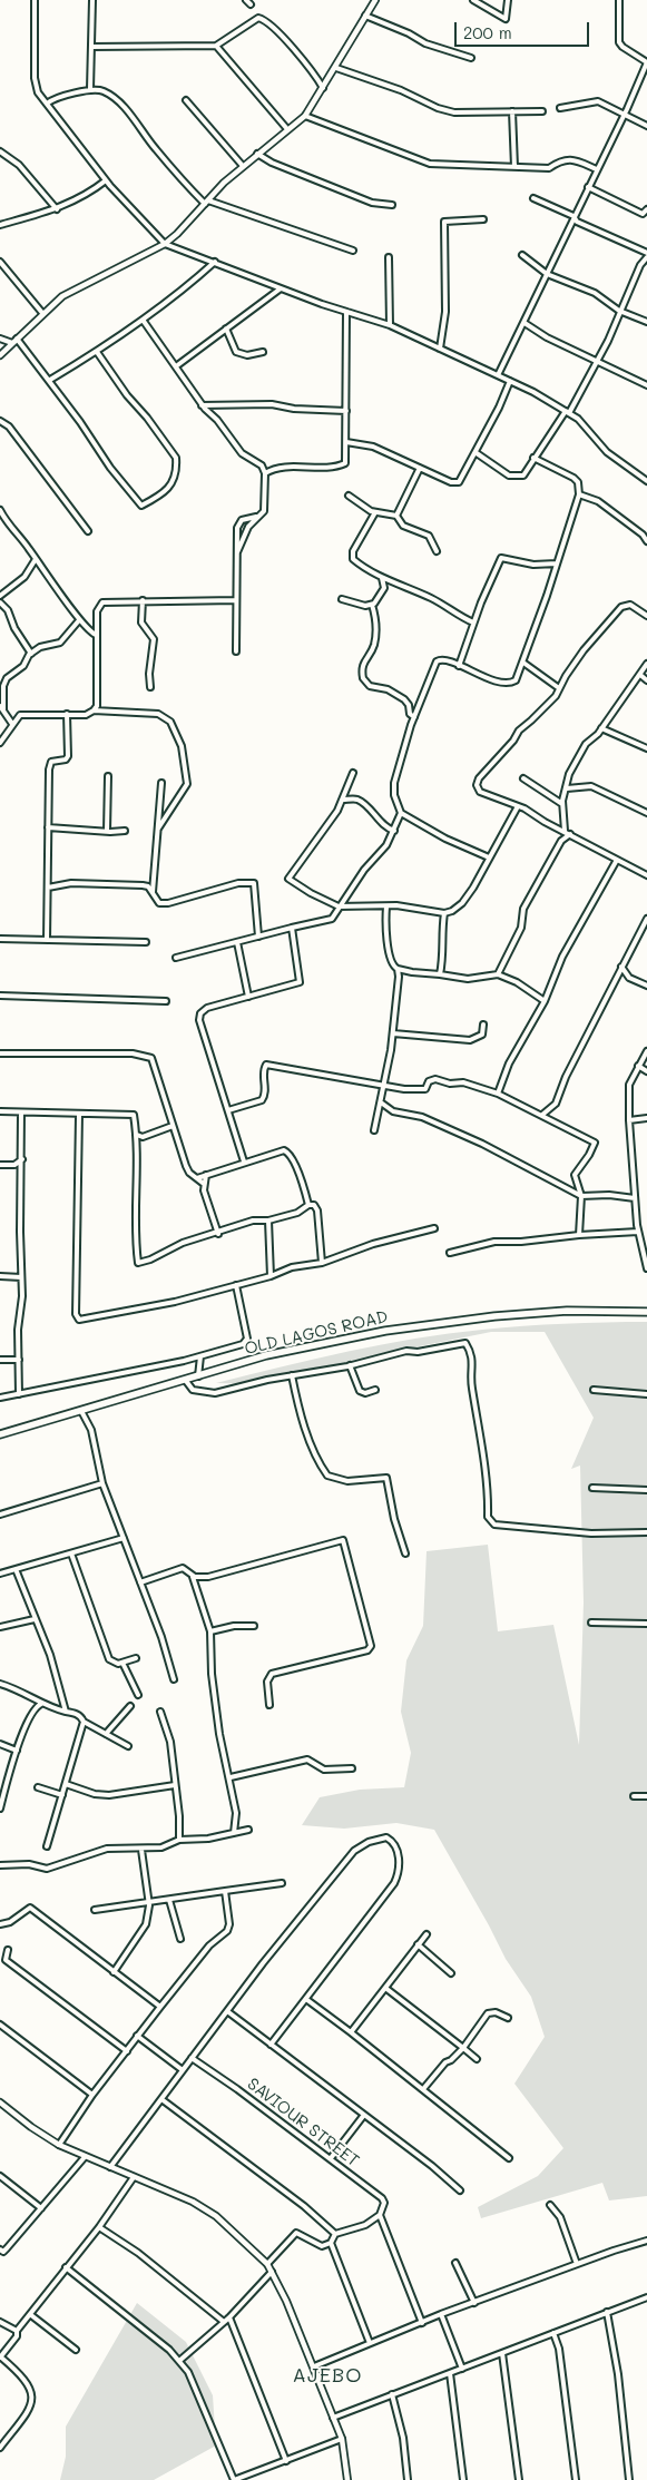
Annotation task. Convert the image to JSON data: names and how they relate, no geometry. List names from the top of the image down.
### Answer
{
  "streets": {
    "main road": ["OLD LAGOS ROAD"],
    "street": ["SAVIOUR STREET"]
  },
  "districts": ["AJEBO"],
  "scale_bar": "200 m"
}
